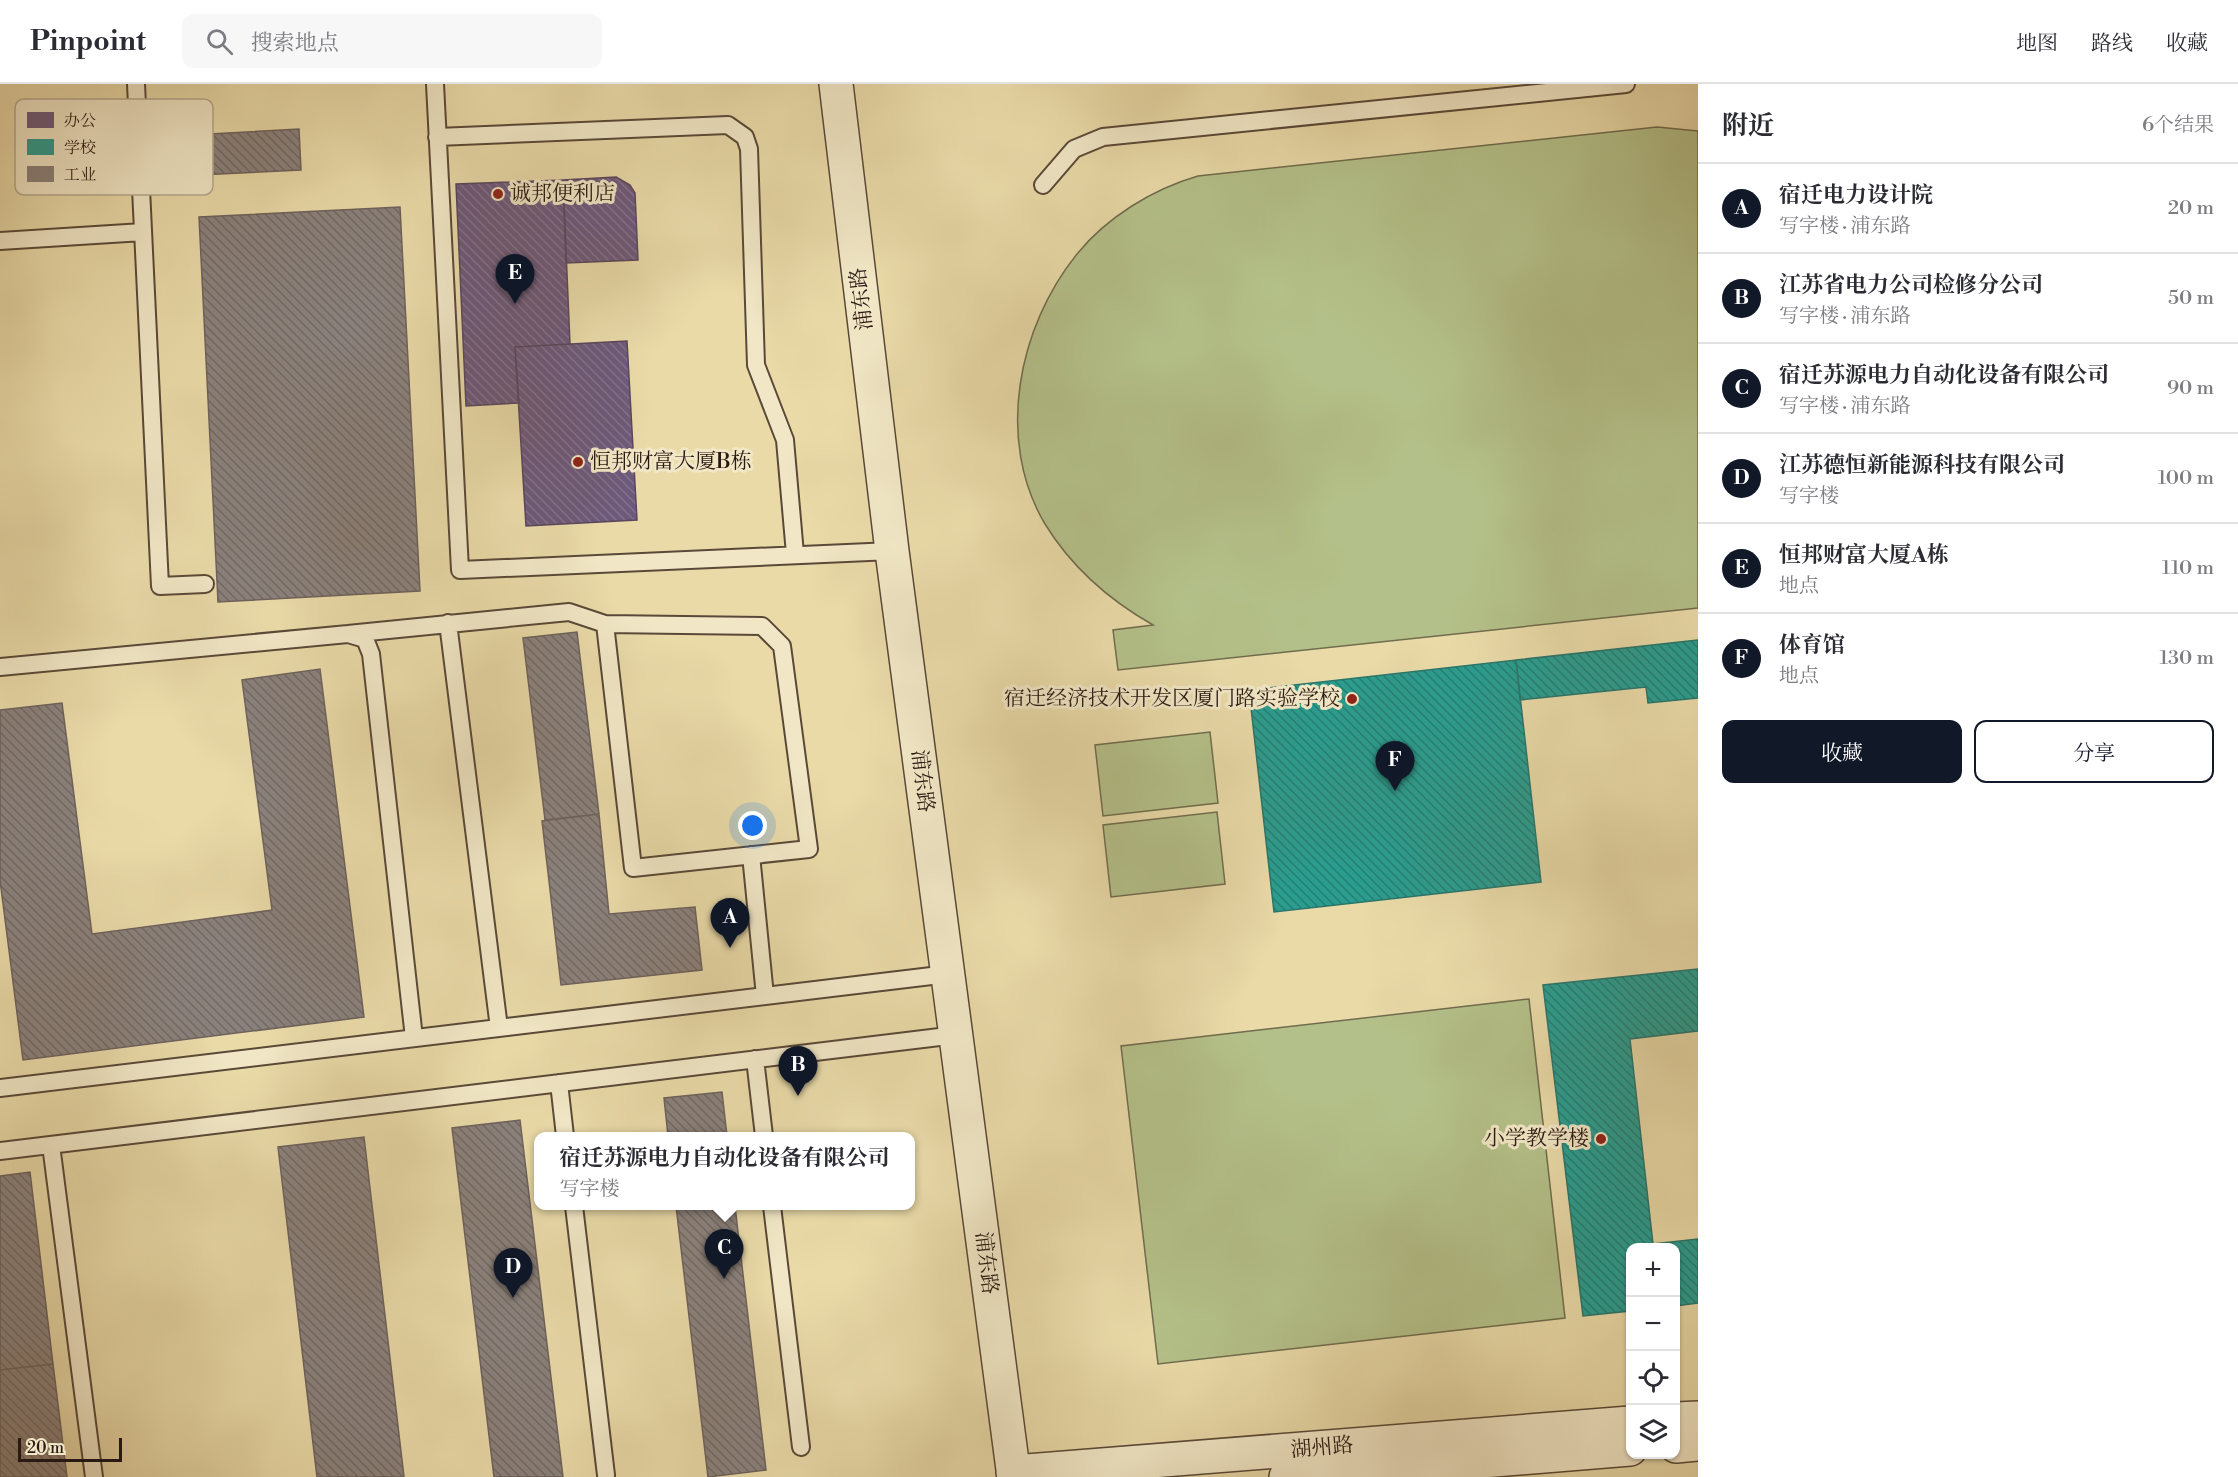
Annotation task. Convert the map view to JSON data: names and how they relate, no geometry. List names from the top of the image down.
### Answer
{
  "streets": {
    "street": ["浦东路", "湖州路"]
  },
  "crossings": [
    ["浦东路", "湖州路"]
  ],
  "places": [
    "诚邦便利店",
    "恒邦财富大厦B栋",
    "宿迁经济技术开发区厦门路实验学校",
    "小学教学楼"
  ],
  "legend": ["办公", "学校", "工业"],
  "scale_bar": "20 m",
  "page": {
    "header": "Pinpoint",
    "search": "搜索地点",
    "nav": ["地图", "路线", "收藏"],
    "heading": ["附近", "6个结果"],
    "list": [
      {
        "mark": "A",
        "name": "宿迁电力设计院",
        "note": "写字楼 · 浦东路",
        "value": "20 m"
      },
      {
        "mark": "B",
        "name": "江苏省电力公司检修分公司",
        "note": "写字楼 · 浦东路",
        "value": "50 m"
      },
      {
        "mark": "C",
        "name": "宿迁苏源电力自动化设备有限公司",
        "note": "写字楼 · 浦东路",
        "value": "90 m"
      },
      {
        "mark": "D",
        "name": "江苏德恒新能源科技有限公司",
        "note": "写字楼",
        "value": "100 m"
      },
      {
        "mark": "E",
        "name": "恒邦财富大厦A栋",
        "note": "地点",
        "value": "110 m"
      },
      {
        "mark": "F",
        "name": "体育馆",
        "note": "地点",
        "value": "130 m"
      }
    ],
    "pins": [
      "E",
      "F",
      "A",
      "B",
      "C",
      "D"
    ],
    "buttons": ["收藏", "分享"],
    "popup": ["宿迁苏源电力自动化设备有限公司", "写字楼"],
    "map_buttons": ["+", "−"],
    "scale": "20 m"
  }
}
